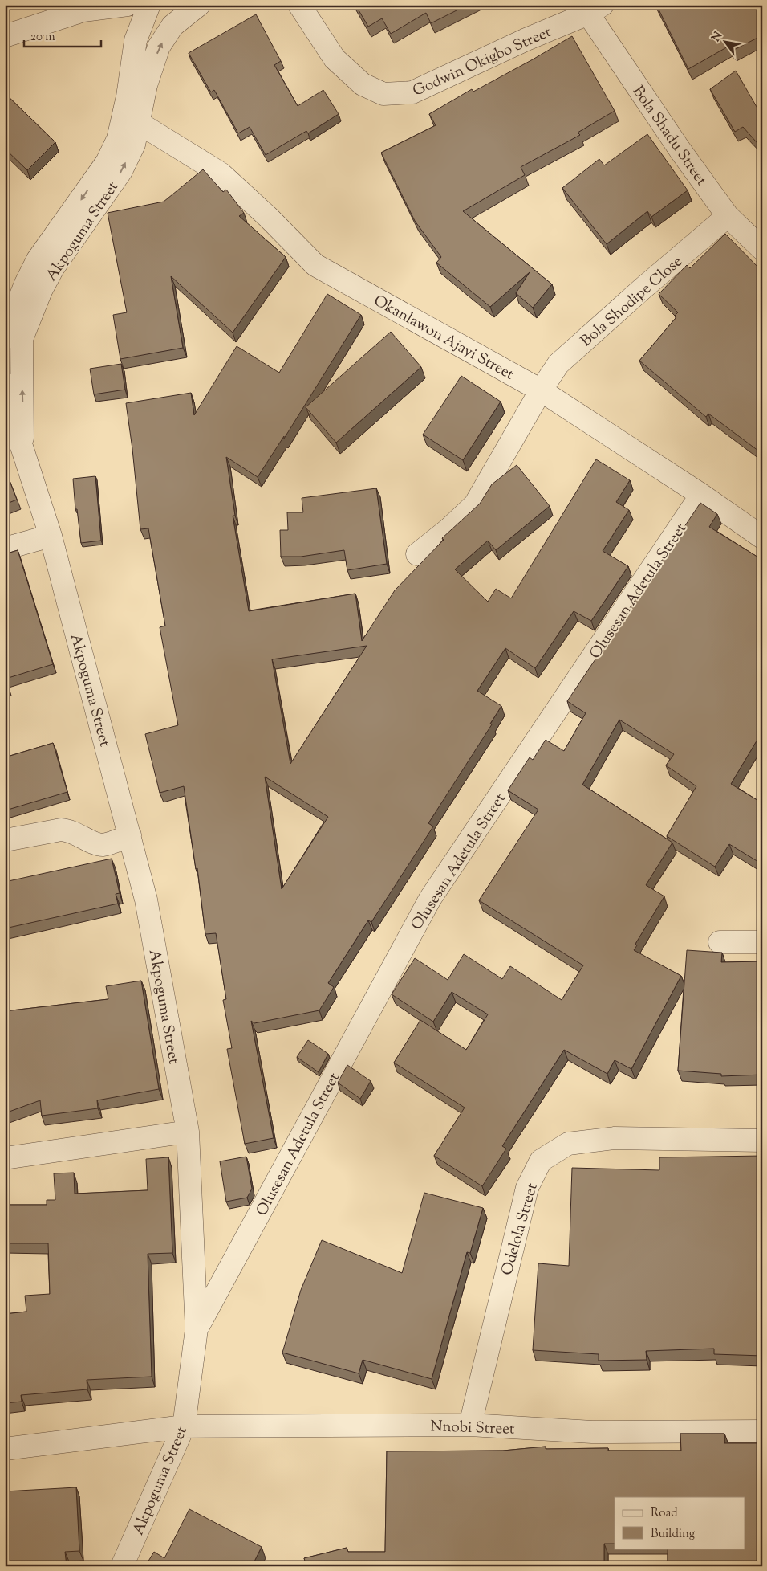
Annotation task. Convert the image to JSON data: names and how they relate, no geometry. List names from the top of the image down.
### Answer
{
  "streets": {
    "street": [
      "Godwin Okigbo Street",
      "Bola Shadu Street",
      "Akpoguma Street",
      "Bola Shodipe Close",
      "Okanlawon Ajayi Street",
      "Olusesan Adetula Street",
      "Odelola Street",
      "Nnobi Street"
    ]
  },
  "crossings": [
    ["Godwin Okigbo Street", "Bola Shadu Street"],
    ["Bola Shadu Street", "Bola Shodipe Close"],
    ["Akpoguma Street", "Okanlawon Ajayi Street"],
    ["Akpoguma Street", "Olusesan Adetula Street"],
    ["Akpoguma Street", "Nnobi Street"],
    ["Bola Shodipe Close", "Okanlawon Ajayi Street"],
    ["Okanlawon Ajayi Street", "Olusesan Adetula Street"],
    ["Odelola Street", "Nnobi Street"]
  ],
  "legend": ["Road", "Building"],
  "scale_bar": "20 m",
  "north": "top left"
}
